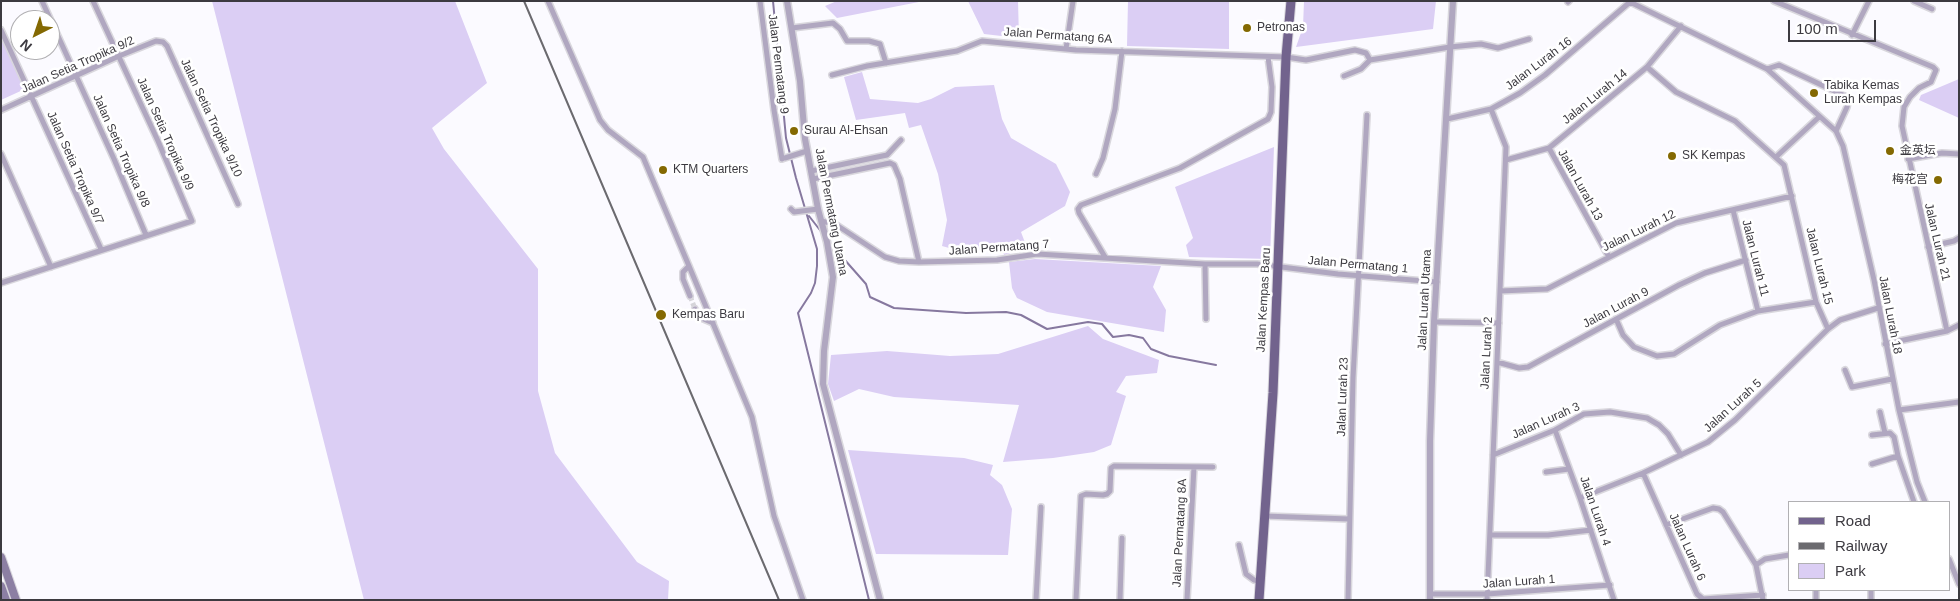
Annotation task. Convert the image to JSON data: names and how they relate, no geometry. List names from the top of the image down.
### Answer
{
  "streets": {
    "main road": ["Jalan Kempas Baru"],
    "street": [
      "Jalan Permatang 6A",
      "Jalan Permatang 9",
      "Jalan Lurah 16",
      "Jalan Setia Tropika 9/2",
      "Jalan Lurah 14",
      "Jalan Setia Tropika 9/10",
      "Jalan Setia Tropika 9/9",
      "Jalan Setia Tropika 9/8",
      "Jalan Setia Tropika 9/7",
      "Jalan Lurah 13",
      "Jalan Permatang Utama",
      "Jalan Lurah 12",
      "Jalan Lurah 21",
      "Jalan Permatang 7",
      "Jalan Lurah 11",
      "Jalan Permatang 1",
      "Jalan Lurah 15",
      "Jalan Lurah Utama",
      "Jalan Lurah 9",
      "Jalan Lurah 18",
      "Jalan Lurah 2",
      "Jalan Lurah 23",
      "Jalan Lurah 5",
      "Jalan Lurah 3",
      "Jalan Lurah 4",
      "Jalan Permatang 8A",
      "Jalan Lurah 6",
      "Jalan Lurah 1"
    ]
  },
  "crossings": [
    ["Jalan Permatang 6A", "Jalan Kempas Baru"],
    ["Jalan Permatang 9", "Jalan Permatang Utama"],
    ["Jalan Lurah 16", "Jalan Lurah 14"],
    ["Jalan Lurah 16", "Jalan Lurah Utama"],
    ["Jalan Lurah 16", "Jalan Lurah 18"],
    ["Jalan Lurah 16", "Jalan Lurah 2"],
    ["Jalan Setia Tropika 9/2", "Jalan Setia Tropika 9/10"],
    ["Jalan Setia Tropika 9/2", "Jalan Setia Tropika 9/9"],
    ["Jalan Setia Tropika 9/2", "Jalan Setia Tropika 9/8"],
    ["Jalan Setia Tropika 9/2", "Jalan Setia Tropika 9/7"],
    ["Jalan Lurah 14", "Jalan Lurah 13"],
    ["Jalan Lurah 14", "Jalan Lurah 15"],
    ["Jalan Lurah 14", "Jalan Lurah 2"],
    ["Jalan Setia Tropika 9/9", "Jalan Setia Tropika 9/8"],
    ["Jalan Lurah 13", "Jalan Lurah 12"],
    ["Jalan Permatang Utama", "Jalan Permatang 7"],
    ["Jalan Lurah 12", "Jalan Lurah 11"],
    ["Jalan Lurah 12", "Jalan Lurah 15"],
    ["Jalan Lurah 12", "Jalan Lurah 2"],
    ["Jalan Permatang 7", "Jalan Permatang 1"],
    ["Jalan Permatang 7", "Jalan Kempas Baru"],
    ["Jalan Lurah 11", "Jalan Lurah 9"],
    ["Jalan Permatang 1", "Jalan Kempas Baru"],
    ["Jalan Permatang 1", "Jalan Lurah Utama"],
    ["Jalan Permatang 1", "Jalan Lurah 23"],
    ["Jalan Lurah 15", "Jalan Lurah 18"],
    ["Jalan Lurah 15", "Jalan Lurah 5"],
    ["Jalan Lurah Utama", "Jalan Lurah 1"],
    ["Jalan Lurah 9", "Jalan Lurah 2"],
    ["Jalan Lurah 2", "Jalan Lurah 3"],
    ["Jalan Lurah 2", "Jalan Lurah 1"],
    ["Jalan Lurah 5", "Jalan Lurah 3"],
    ["Jalan Lurah 5", "Jalan Lurah 4"],
    ["Jalan Lurah 5", "Jalan Lurah 6"],
    ["Jalan Lurah 3", "Jalan Lurah 4"],
    ["Jalan Lurah 4", "Jalan Lurah 1"]
  ],
  "places": [
    "Petronas",
    "Tabika Kemas Lurah Kempas",
    "Surau Al-Ehsan",
    "金英坛",
    "SK Kempas",
    "KTM Quarters",
    "梅花宫",
    "Kempas Baru"
  ],
  "legend": ["Road", "Railway", "Park"],
  "scale_bar": "100 m",
  "north": "bottom left"
}
